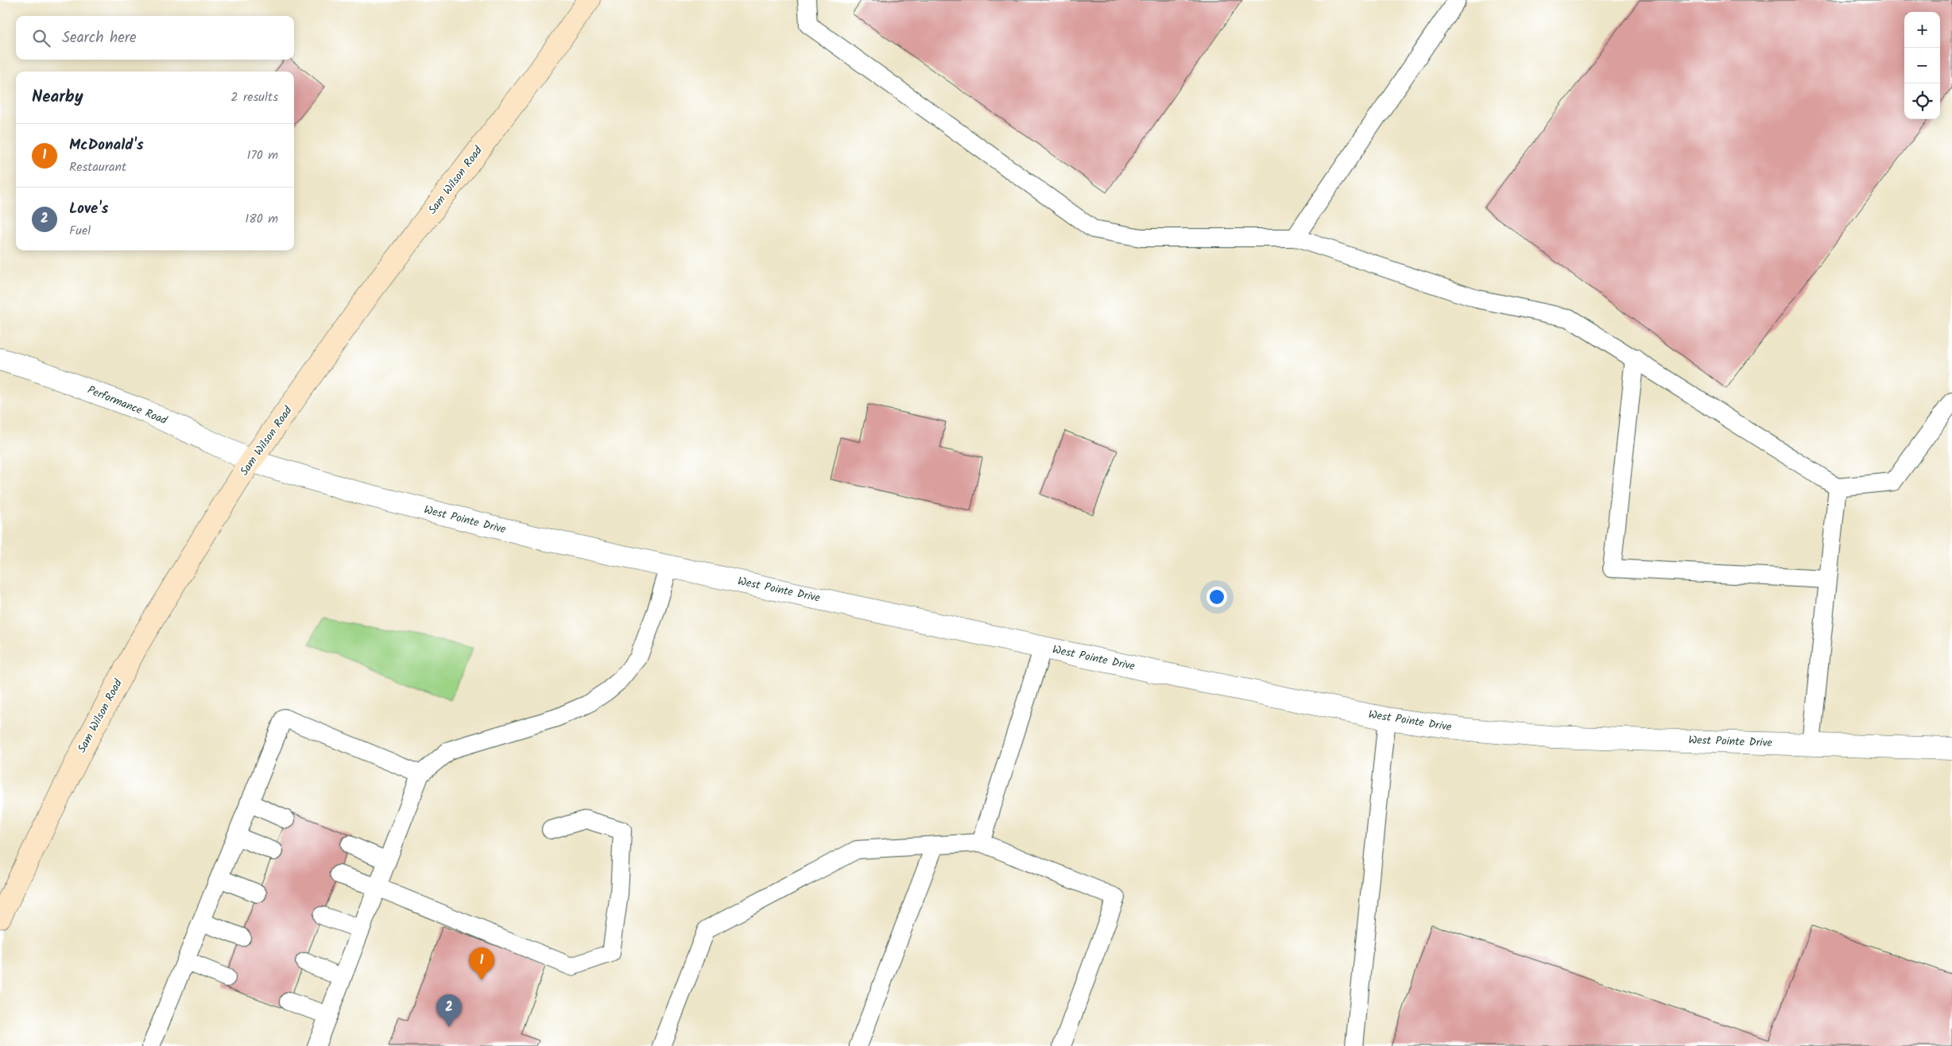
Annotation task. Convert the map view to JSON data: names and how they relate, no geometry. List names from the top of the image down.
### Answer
{
  "streets": {
    "street": ["Sam Wilson Road", "Performance Road", "West Pointe Drive"]
  },
  "crossings": [
    ["Sam Wilson Road", "Performance Road"],
    ["Sam Wilson Road", "West Pointe Drive"],
    ["Performance Road", "West Pointe Drive"]
  ],
  "page": {
    "map_buttons": ["+", "−"],
    "search": "Search here",
    "heading": ["Nearby", "2 results"],
    "list": [
      {
        "mark": "1",
        "name": "McDonald's",
        "note": "Restaurant",
        "value": "170 m"
      },
      {
        "mark": "2",
        "name": "Love's",
        "note": "Fuel",
        "value": "180 m"
      }
    ],
    "pins": ["1", "2"]
  }
}
